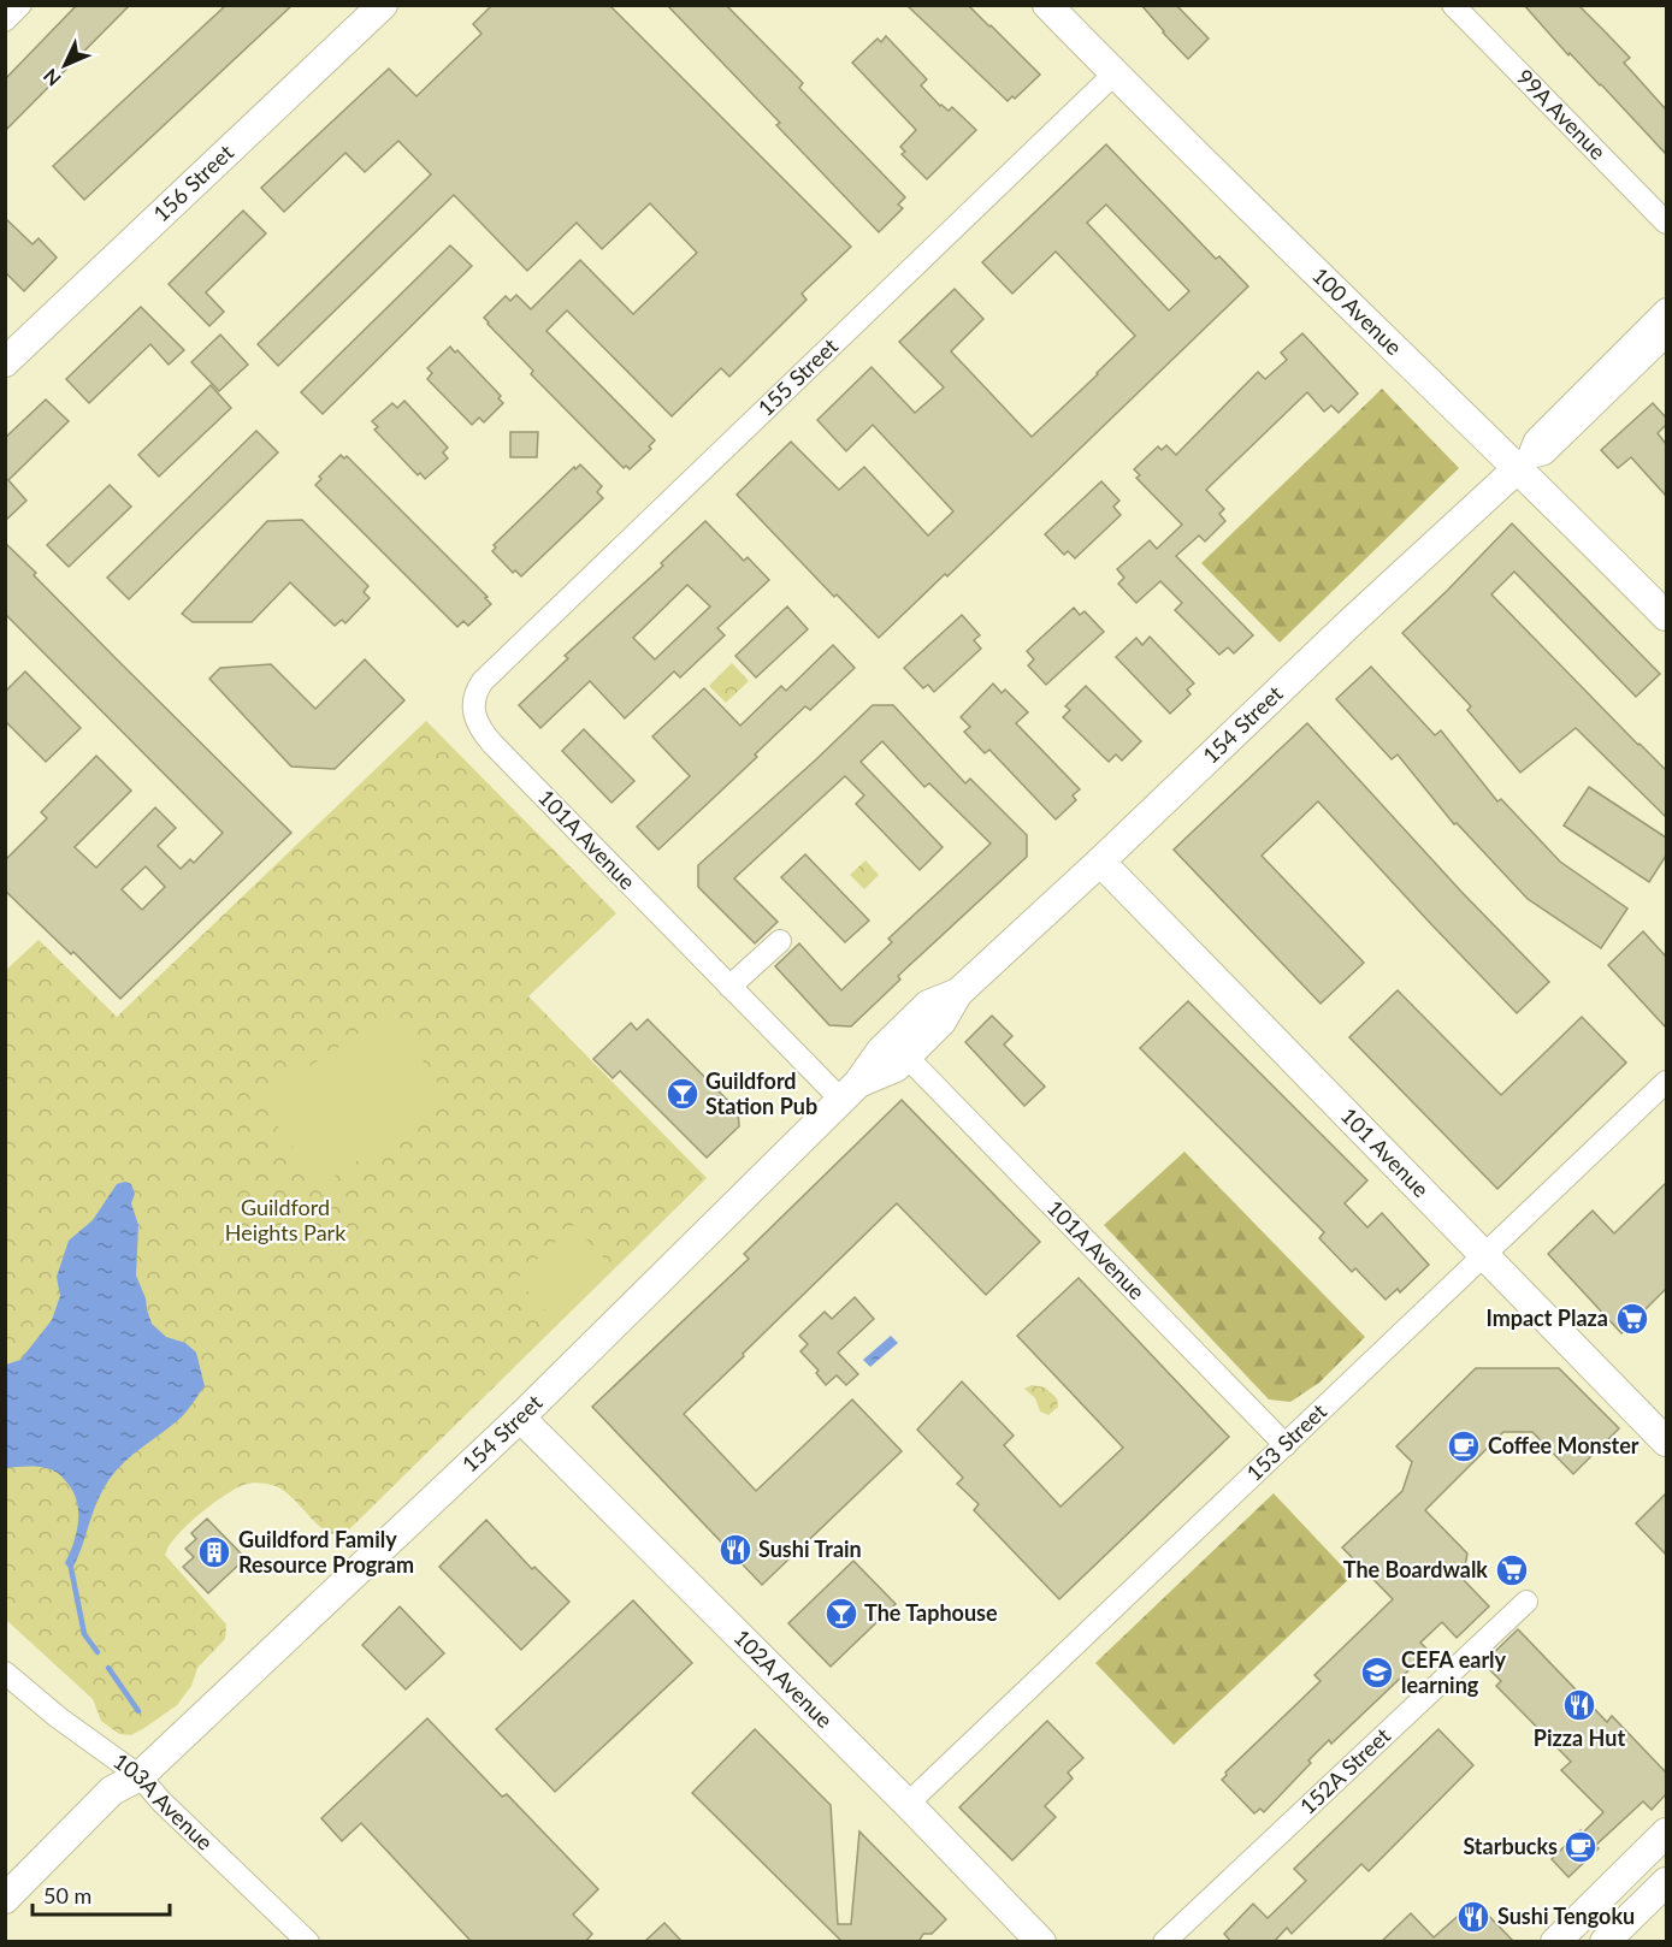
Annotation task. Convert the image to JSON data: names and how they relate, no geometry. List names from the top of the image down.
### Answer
{
  "streets": {
    "main road": [
      "156 Street",
      "100 Avenue",
      "154 Street",
      "101 Avenue",
      "102A Avenue"
    ],
    "street": [
      "99A Avenue",
      "155 Street",
      "101A Avenue",
      "153 Street",
      "152A Street",
      "103A Avenue"
    ]
  },
  "crossings": [
    ["100 Avenue", "155 Street"],
    ["100 Avenue", "154 Street"],
    ["155 Street", "101A Avenue"],
    ["154 Street", "101A Avenue"],
    ["154 Street", "101 Avenue"],
    ["154 Street", "102A Avenue"],
    ["154 Street", "103A Avenue"],
    ["101A Avenue", "153 Street"],
    ["101 Avenue", "153 Street"],
    ["153 Street", "102A Avenue"]
  ],
  "parks": ["Guildford Heights Park"],
  "places": {
    "bar": ["Guildford Station Pub", "The Taphouse"],
    "supermarket": ["Impact Plaza", "The Boardwalk"],
    "cafe": ["Coffee Monster", "Starbucks"],
    "restaurant": ["Sushi Train", "Pizza Hut", "Sushi Tengoku"],
    "building": ["Guildford Family Resource Program"],
    "school or university": ["CEFA early learning"]
  },
  "scale_bar": "50 m",
  "north": "bottom left"
}
